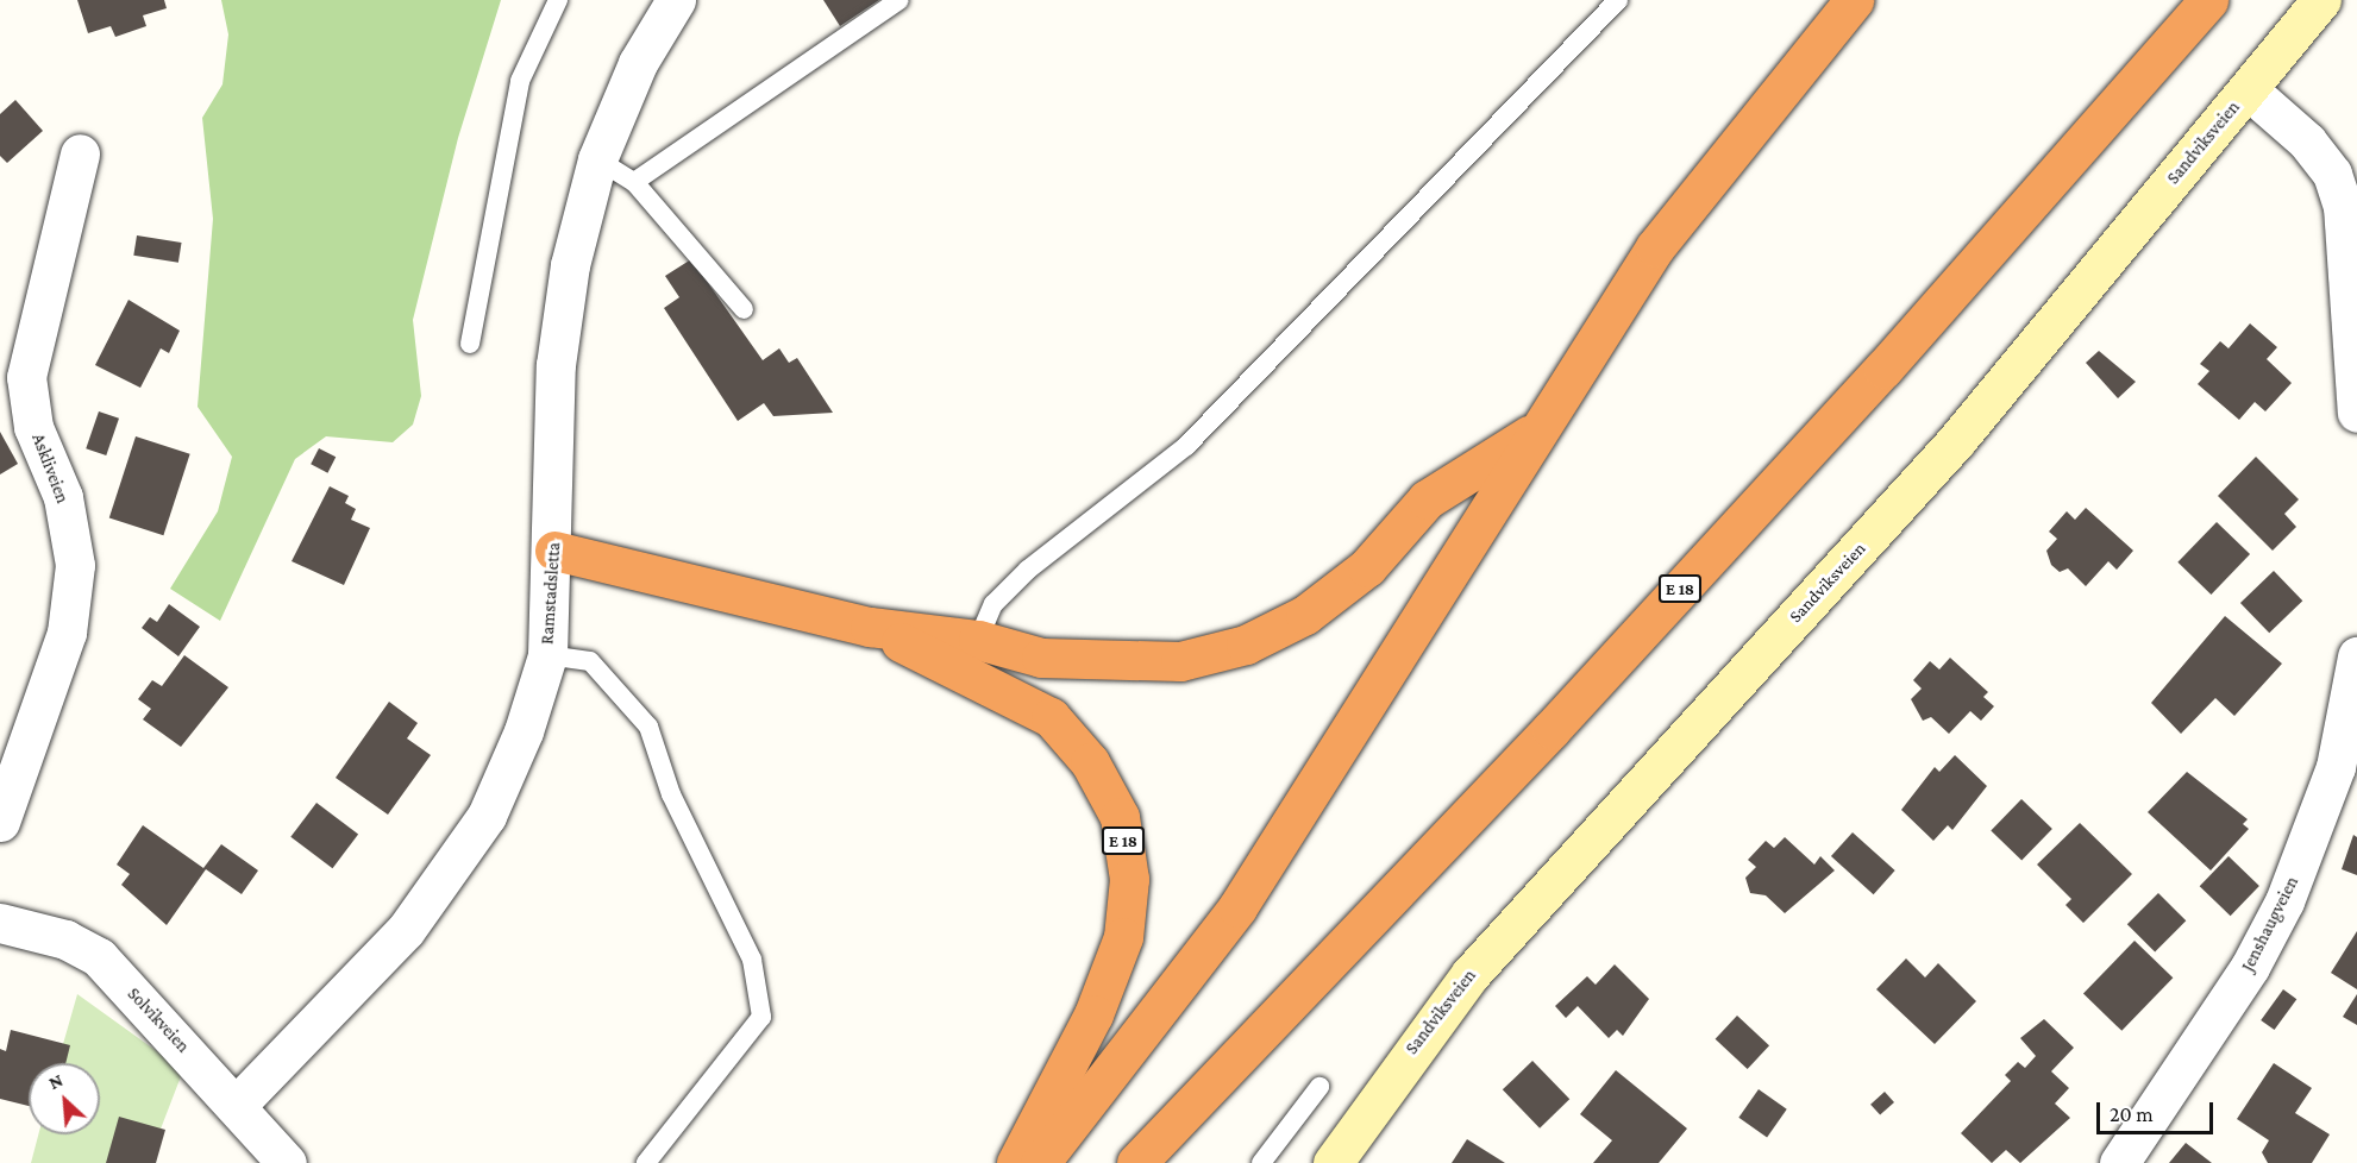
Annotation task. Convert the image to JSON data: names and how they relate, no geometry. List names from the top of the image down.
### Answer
{
  "streets": {
    "highway": ["E 18"],
    "main road": ["Sandviksveien"],
    "street": [
      "Askliveien",
      "Ramstadsletta",
      "Jenshaugveien",
      "Solvikveien"
    ]
  },
  "crossings": [
    ["E 18", "Ramstadsletta"],
    ["Ramstadsletta", "Solvikveien"]
  ],
  "scale_bar": "20 m",
  "north": "top left"
}
